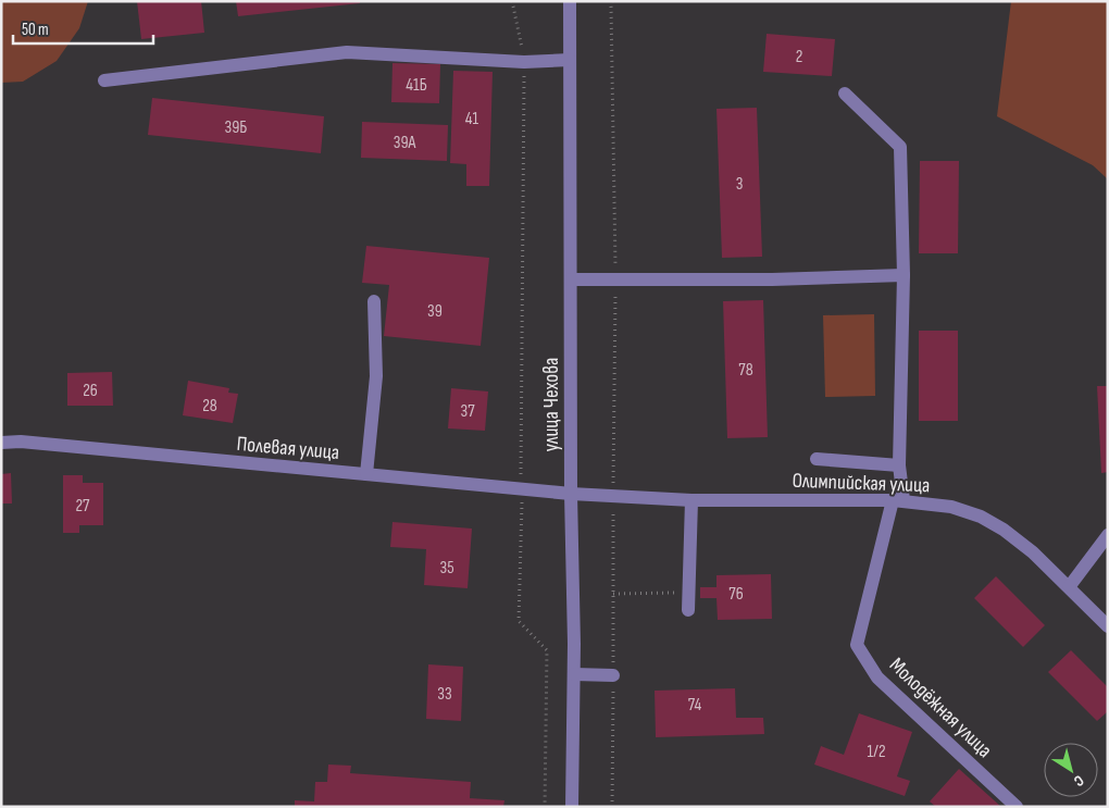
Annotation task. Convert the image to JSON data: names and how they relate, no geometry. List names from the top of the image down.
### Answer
{
  "streets": {
    "street": [
      "улица Чехова",
      "Полевая улица",
      "Олимпийская улица",
      "Молодёжная улица"
    ]
  },
  "crossings": [
    ["улица Чехова", "Полевая улица"],
    ["улица Чехова", "Олимпийская улица"],
    ["Полевая улица", "Олимпийская улица"],
    ["Олимпийская улица", "Молодёжная улица"]
  ],
  "house_numbers": [
    "2",
    "41Б",
    "41",
    "39Б",
    "39А",
    "3",
    "39",
    "78",
    "26",
    "28",
    "37",
    "27",
    "35",
    "76",
    "33",
    "74",
    "1/2"
  ],
  "scale_bar": "50 m",
  "north": "bottom right"
}
